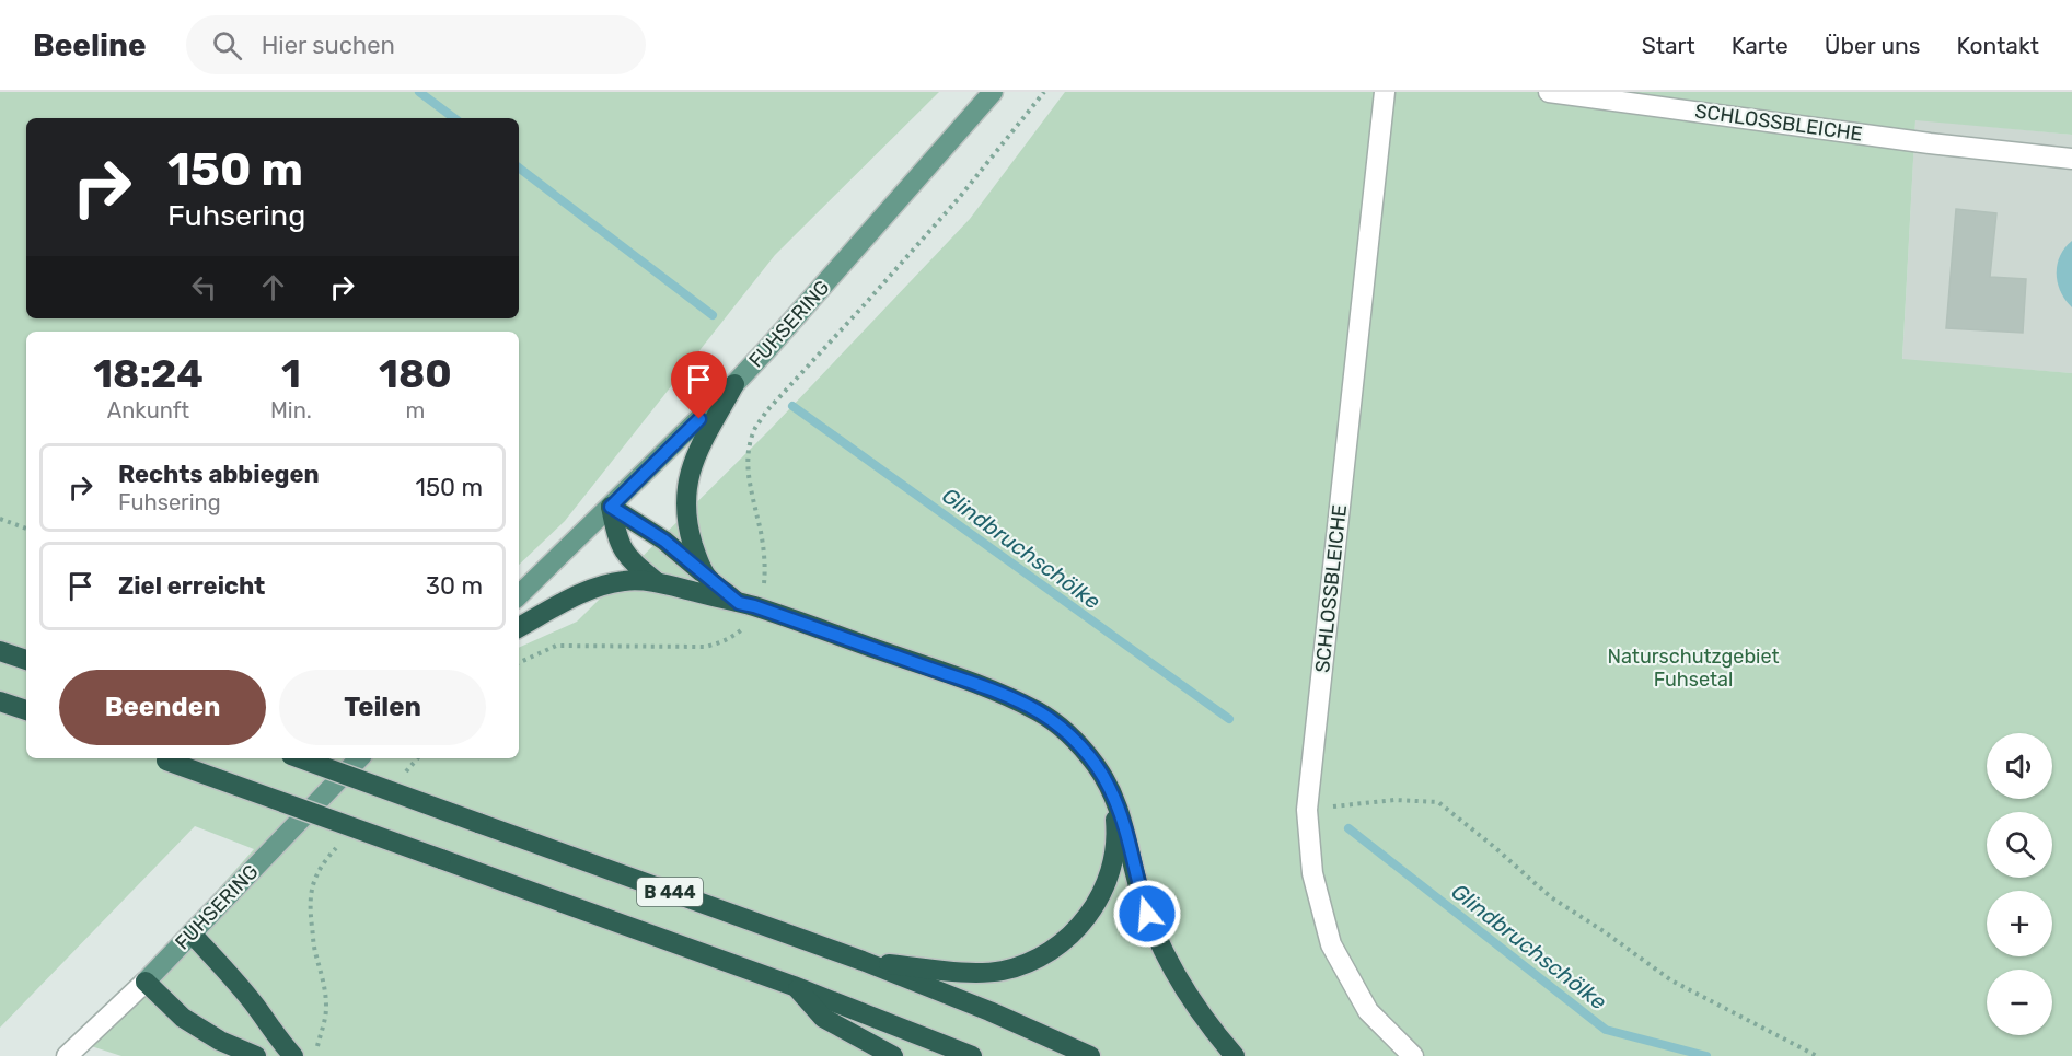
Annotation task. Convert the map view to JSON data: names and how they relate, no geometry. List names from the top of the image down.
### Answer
{
  "streets": {
    "highway": ["B 444"],
    "main road": ["FUHSERING"],
    "street": ["SCHLOSSBLEICHE"]
  },
  "water": ["Glindbruchschölke"],
  "parks": ["Naturschutzgebiet Fuhsetal"],
  "page": {
    "header": "Beeline",
    "search": "Hier suchen",
    "nav": [
      "Start",
      "Karte",
      "Über uns",
      "Kontakt"
    ],
    "turn": ["150 m", "Fuhsering"],
    "eta": [
      "18:24",
      "Ankunft",
      "1",
      "Min.",
      "180",
      "m"
    ],
    "list": [
      {
        "name": "Rechts abbiegen",
        "note": "Fuhsering",
        "value": "150 m"
      },
      {
        "name": "Ziel erreicht",
        "value": "30 m"
      }
    ],
    "buttons": ["Beenden", "Teilen"],
    "map_buttons": ["+", "−"]
  }
}
